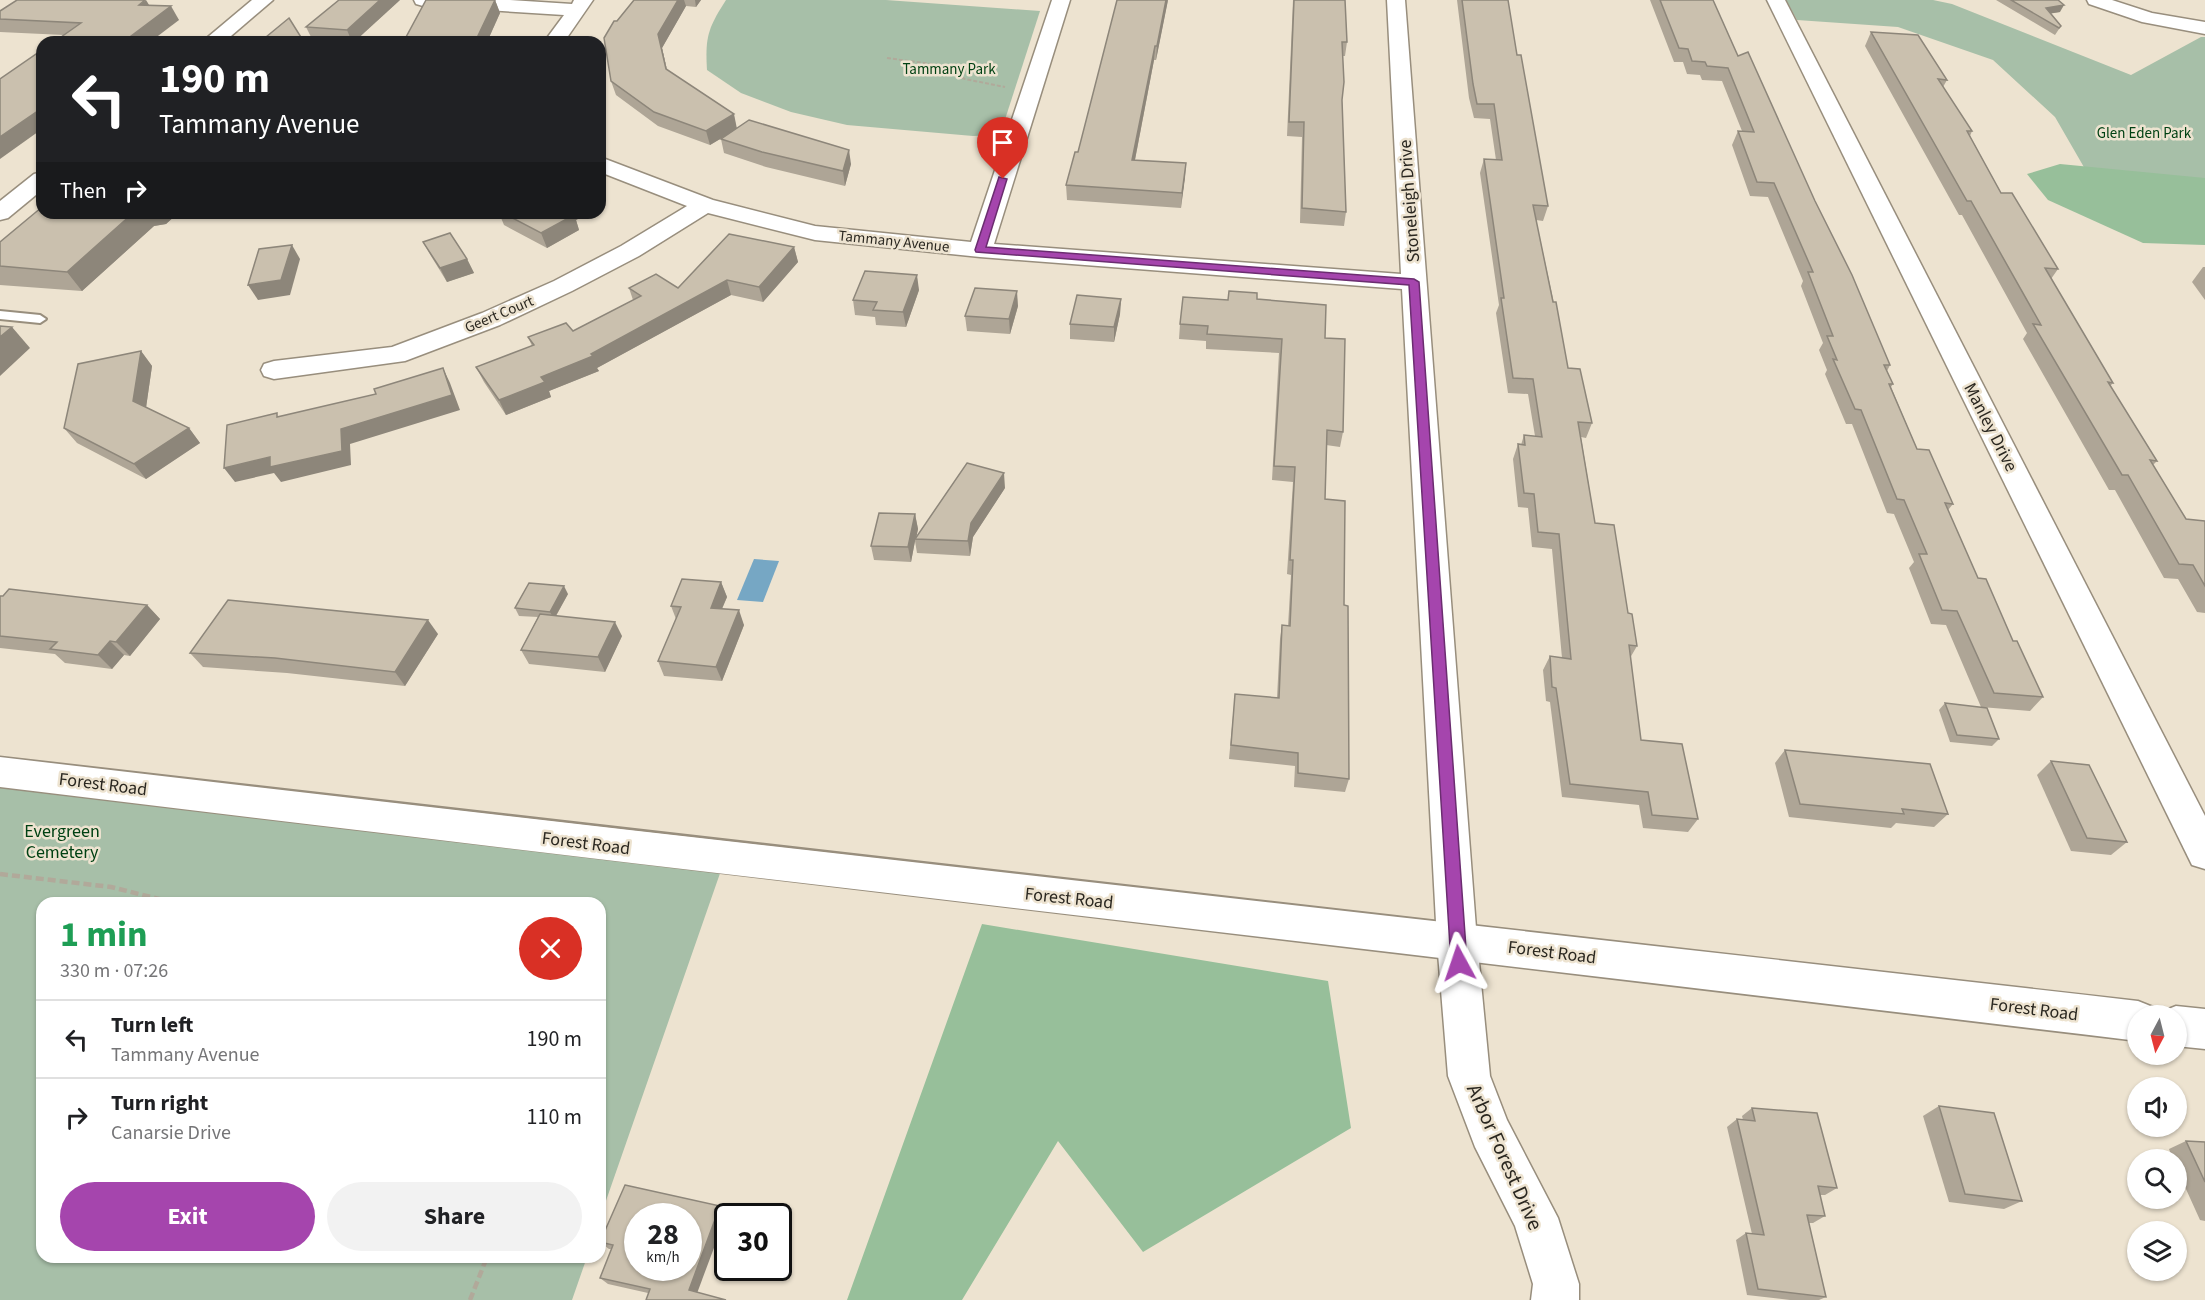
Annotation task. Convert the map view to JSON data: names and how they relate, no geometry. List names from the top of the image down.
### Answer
{
  "streets": {
    "street": [
      "Stoneleigh Drive",
      "Tammany Avenue",
      "Geert Court",
      "Manley Drive",
      "Forest Road",
      "Arbor Forest Drive"
    ]
  },
  "crossings": [
    ["Stoneleigh Drive", "Tammany Avenue"],
    ["Stoneleigh Drive", "Forest Road"],
    ["Stoneleigh Drive", "Arbor Forest Drive"],
    ["Tammany Avenue", "Geert Court"],
    ["Forest Road", "Arbor Forest Drive"]
  ],
  "parks": ["Tammany Park", "Glen Eden Park", "Evergreen Cemetery"],
  "north": "bottom",
  "page": {
    "turn": ["190 m", "Tammany Avenue"],
    "then": "Then",
    "heading": ["1 min", "330 m · 07:26"],
    "list": [
      {
        "name": "Turn left",
        "note": "Tammany Avenue",
        "value": "190 m"
      },
      {
        "name": "Turn right",
        "note": "Canarsie Drive",
        "value": "110 m"
      }
    ],
    "buttons": ["Exit", "Share"],
    "speed": "28 km/h",
    "limit": "30"
  }
}
